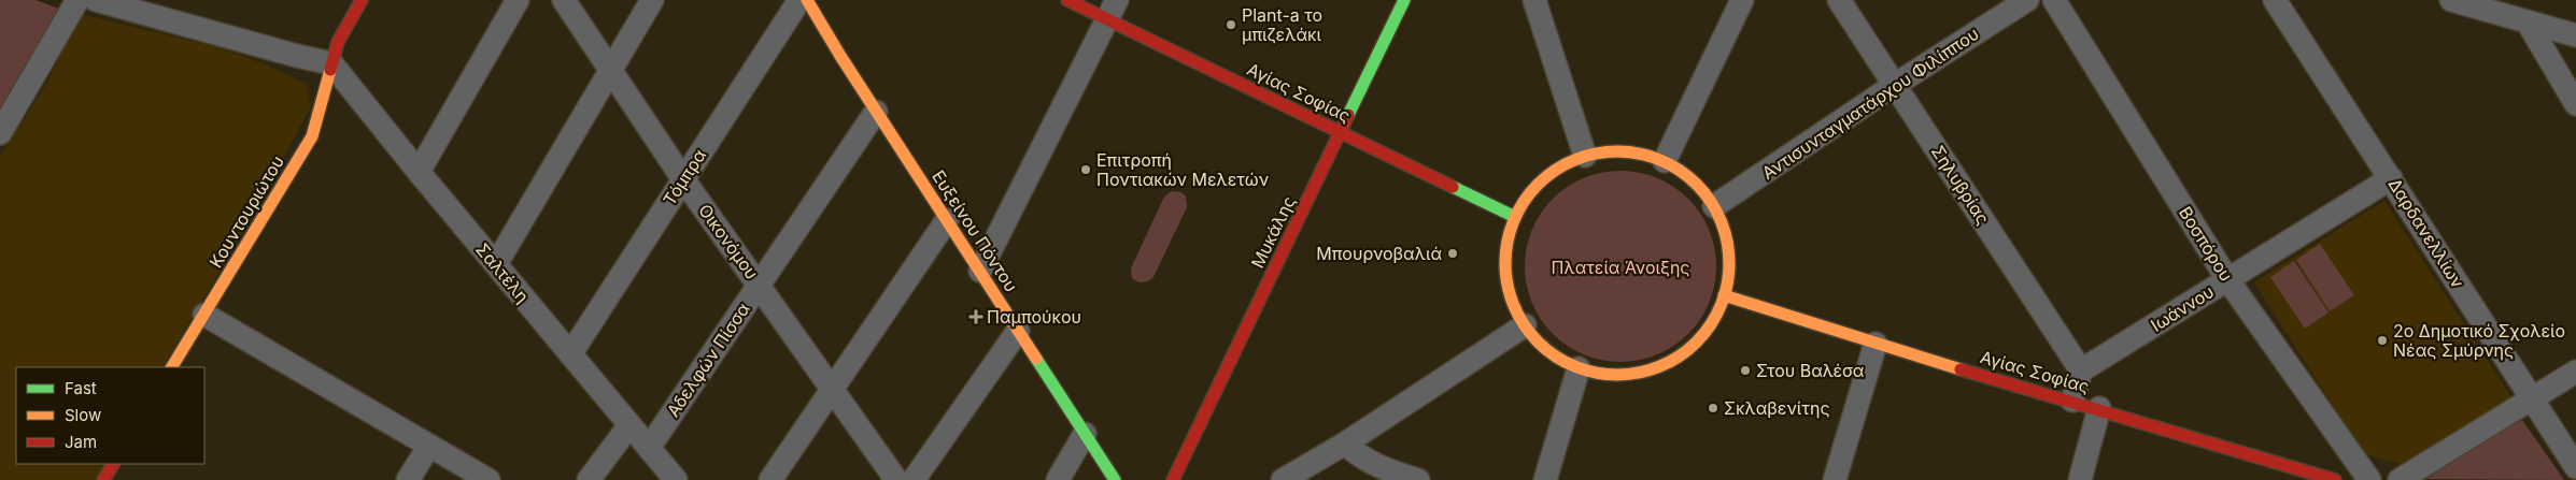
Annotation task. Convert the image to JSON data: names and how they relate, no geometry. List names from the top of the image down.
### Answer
{
  "streets": {
    "street": [
      "Αγίας Σοφίας",
      "Αντισυνταγματάρχου Φιλίππου",
      "Τόμπρα",
      "Σηλυβρίας",
      "Κουντουριώτου",
      "Ευξείνου Πόντου",
      "Μυκάλης",
      "Δαρδανελλίων",
      "Οικονόμου",
      "Βοσπόρου",
      "Σαλτέλη",
      "Ιωάννου",
      "Αδελφών Πίσσα"
    ]
  },
  "crossings": [
    ["Αγίας Σοφίας", "Μυκάλης"],
    ["Αντισυνταγματάρχου Φιλίππου", "Σηλυβρίας"],
    ["Τόμπρα", "Οικονόμου"],
    ["Τόμπρα", "Σαλτέλη"],
    ["Σηλυβρίας", "Ιωάννου"],
    ["Κουντουριώτου", "Σαλτέλη"],
    ["Ευξείνου Πόντου", "Αδελφών Πίσσα"],
    ["Δαρδανελλίων", "Ιωάννου"],
    ["Οικονόμου", "Αδελφών Πίσσα"],
    ["Βοσπόρου", "Ιωάννου"],
    ["Σαλτέλη", "Αδελφών Πίσσα"]
  ],
  "parks": ["Πλατεία Άνοιξης"],
  "places": {
    "other": [
      "Plant-a το μπιζελάκι",
      "Επιτροπή Ποντιακών Μελετών",
      "Μπουρνοβαλιά",
      "2ο Δημοτικό Σχολείο Νέας Σμύρνης",
      "Στου Βαλέσα",
      "Σκλαβενίτης"
    ],
    "health": ["Παμπούκου"]
  },
  "legend": ["Fast", "Slow", "Jam"]
}
